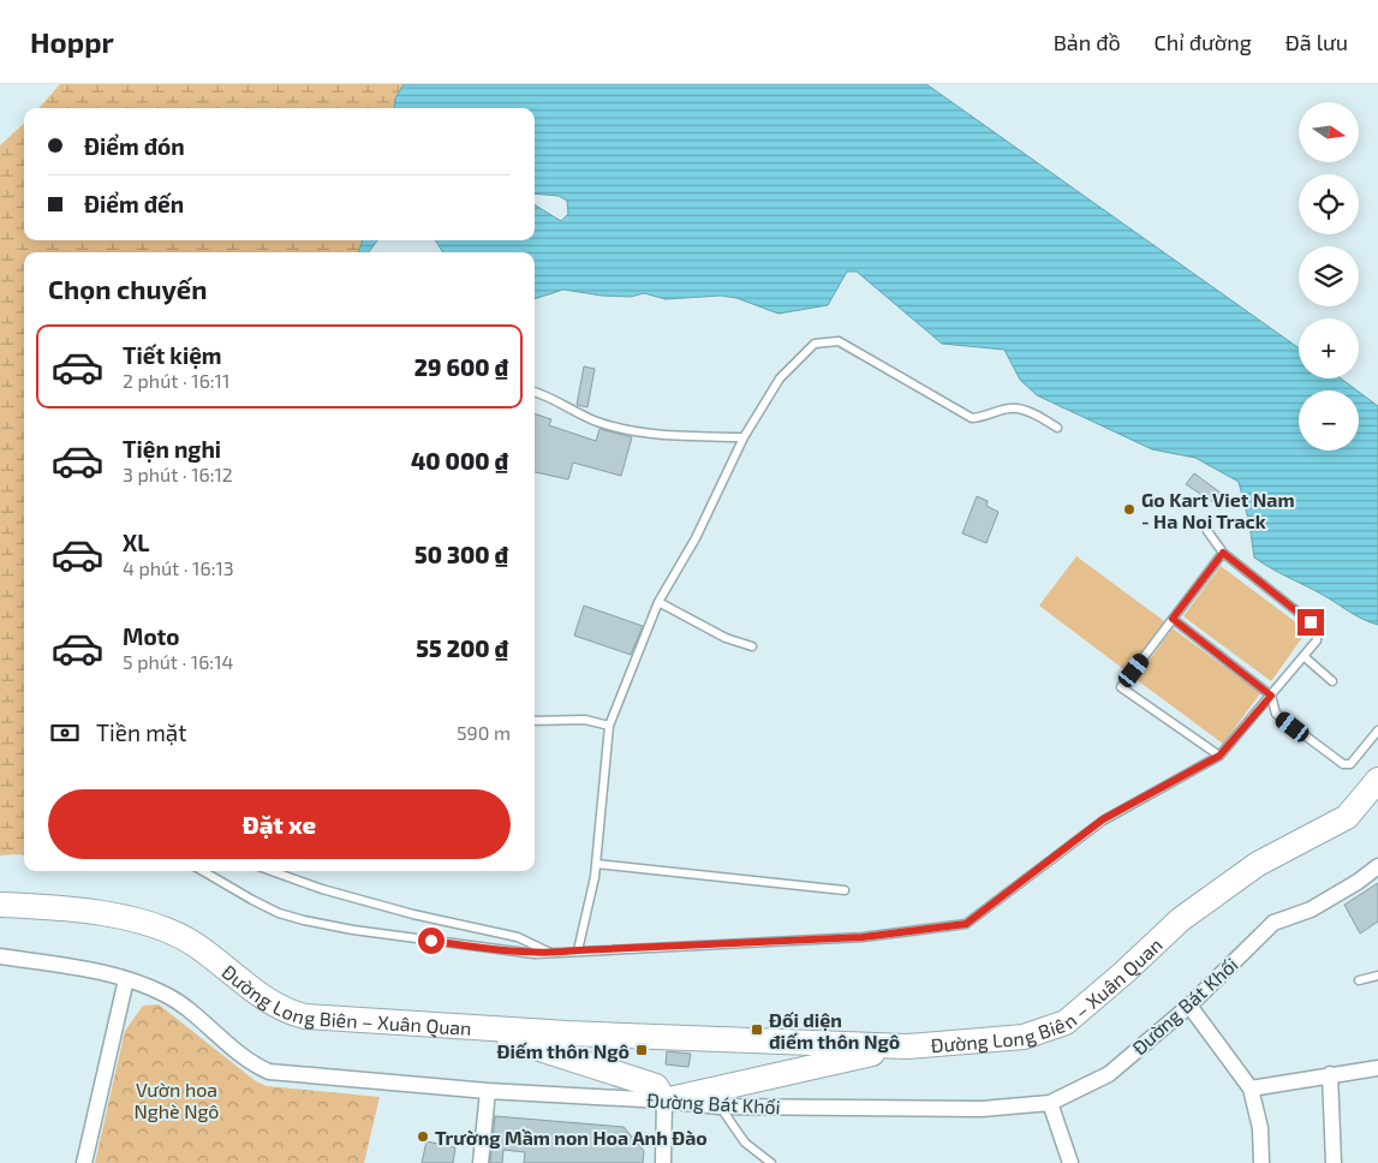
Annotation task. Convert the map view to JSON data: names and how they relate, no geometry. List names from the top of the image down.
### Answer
{
  "streets": {
    "main road": ["Đường Long Biên – Xuân Quan"],
    "street": ["Đường Bát Khối"]
  },
  "parks": ["Vườn hoa Nghè Ngô"],
  "places": {
    "other": ["Go Kart Viet Nam - Ha Noi Track", "Trường Mầm non Hoa Anh Đào"],
    "transit": ["Đối diện điếm thôn Ngô", "Điếm thôn Ngô"]
  },
  "north": "right",
  "page": {
    "header": "Hoppr",
    "nav": ["Bản đồ", "Chỉ đường", "Đã lưu"],
    "map_buttons": ["+", "−"],
    "banner": ["Điểm đón", "Điểm đến"],
    "heading": "Chọn chuyến",
    "list": [
      {
        "name": "Tiết kiệm",
        "note": "2 phút · 16:11",
        "value": "29 600 ₫"
      },
      {
        "name": "Tiện nghi",
        "note": "3 phút · 16:12",
        "value": "40 000 ₫"
      },
      {
        "name": "XL",
        "note": "4 phút · 16:13",
        "value": "50 300 ₫"
      },
      {
        "name": "Moto",
        "note": "5 phút · 16:14",
        "value": "55 200 ₫"
      }
    ],
    "pay": ["Tiền mặt", "590 m"],
    "buttons": "Đặt xe"
  }
}
